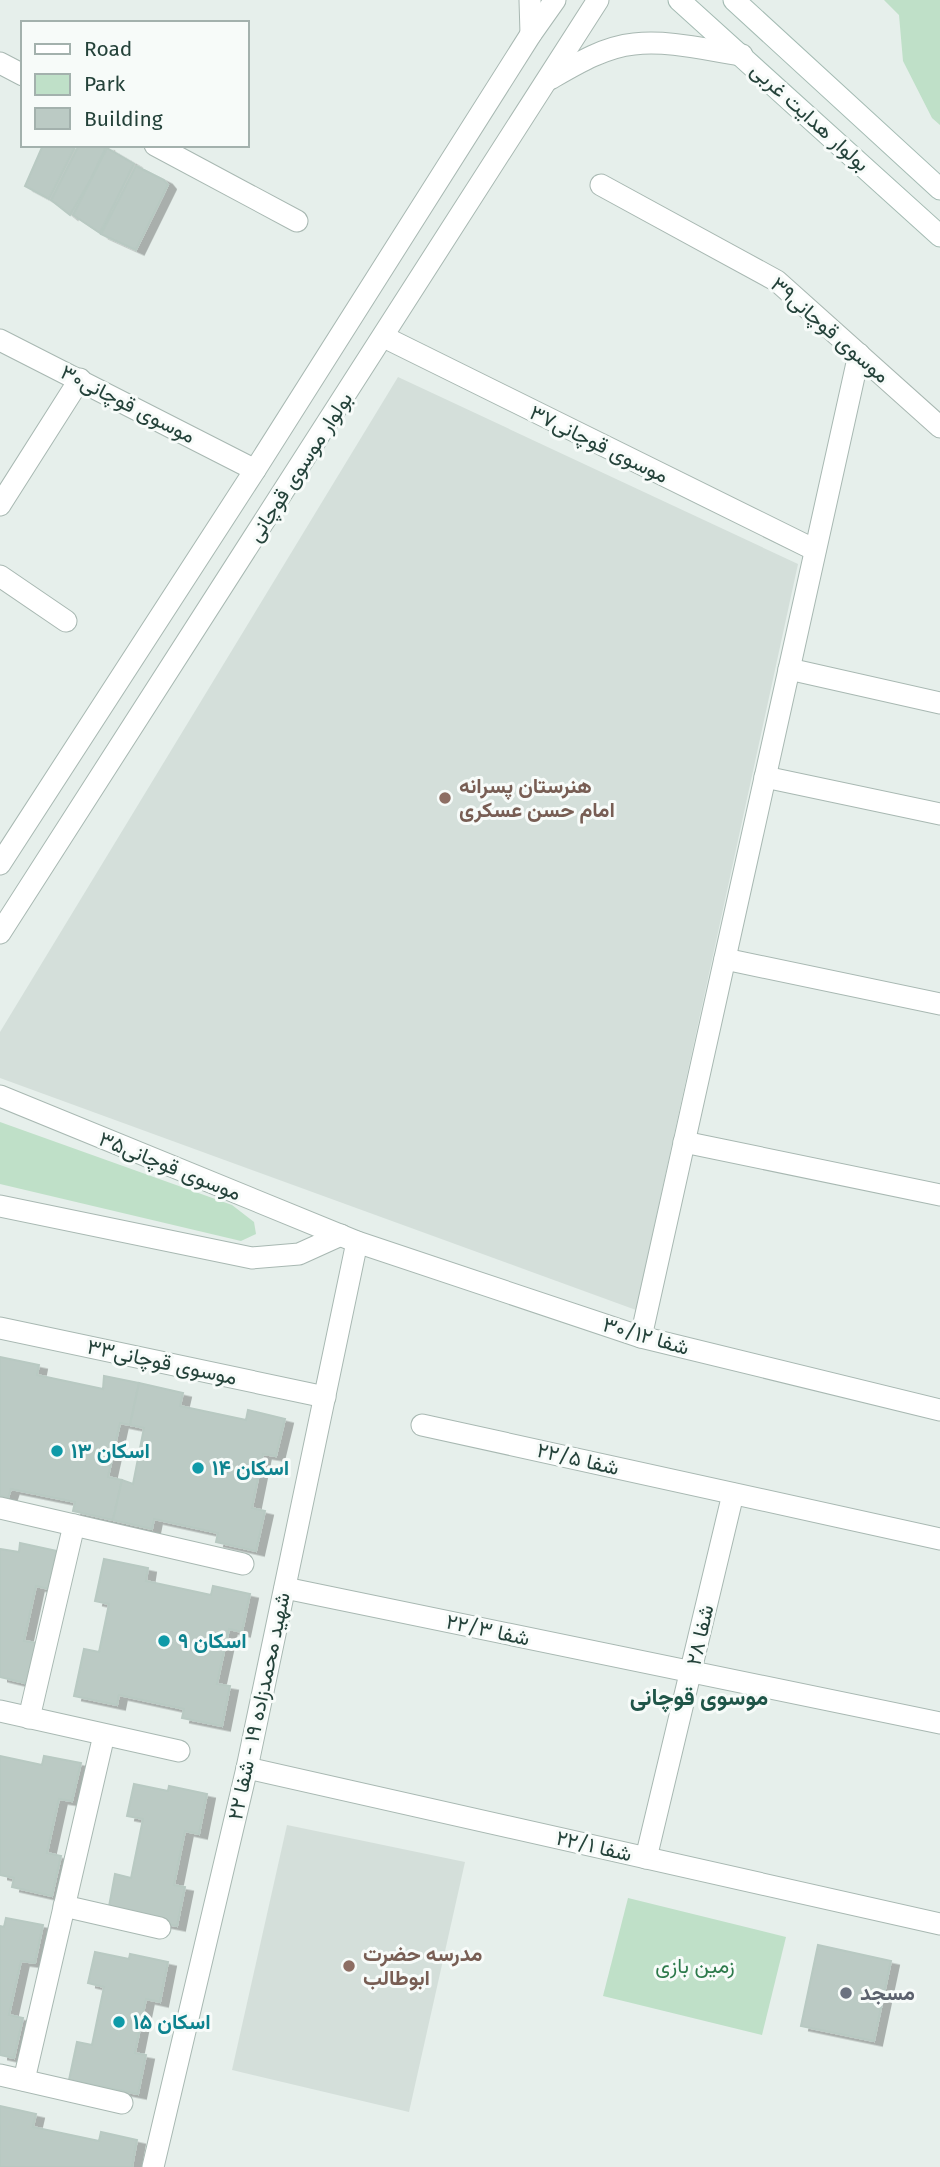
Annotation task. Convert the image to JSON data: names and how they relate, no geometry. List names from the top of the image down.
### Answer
{
  "streets": {
    "street": [
      "بولوار هدایت غربی",
      "موسوی قوچانی۳۹",
      "موسوی قوچانی۳۰",
      "موسوی قوچانی۳۷",
      "بولوار موسوی قوچانی",
      "موسوی قوچانی۳۵",
      "شفا ۳۰/۱۲",
      "موسوی قوچانی۳۳",
      "شفا ۲۲/۵",
      "شفا ۲۲/۳",
      "شفا ۲۸",
      "شهید محمدزاده ۱۹ - شفا ۲۲",
      "۲۲/۱ شفا"
    ]
  },
  "crossings": [
    ["موسوی قوچانی۳۰", "بولوار موسوی قوچانی"],
    ["موسوی قوچانی۳۷", "بولوار موسوی قوچانی"],
    ["موسوی قوچانی۳۵", "شفا ۳۰/۱۲"],
    ["موسوی قوچانی۳۵", "شهید محمدزاده ۱۹ - شفا ۲۲"],
    ["شفا ۳۰/۱۲", "شهید محمدزاده ۱۹ - شفا ۲۲"],
    ["موسوی قوچانی۳۳", "شهید محمدزاده ۱۹ - شفا ۲۲"],
    ["شفا ۲۲/۵", "شفا ۲۸"],
    ["شفا ۲۲/۳", "شفا ۲۸"],
    ["شفا ۲۲/۳", "شهید محمدزاده ۱۹ - شفا ۲۲"],
    ["شفا ۲۸", "۲۲/۱ شفا"],
    ["شهید محمدزاده ۱۹ - شفا ۲۲", "۲۲/۱ شفا"]
  ],
  "districts": ["موسوی قوچانی"],
  "parks": ["زمین بازی"],
  "places": [
    "هنرستان پسرانه امام حسن عسکری",
    "اسکان ۱۳",
    "اسکان ۱۴",
    "اسکان ۹",
    "مدرسه حضرت ابوطالب",
    "مسجد",
    "اسکان ۱۵"
  ],
  "legend": ["Road", "Park", "Building"]
}
